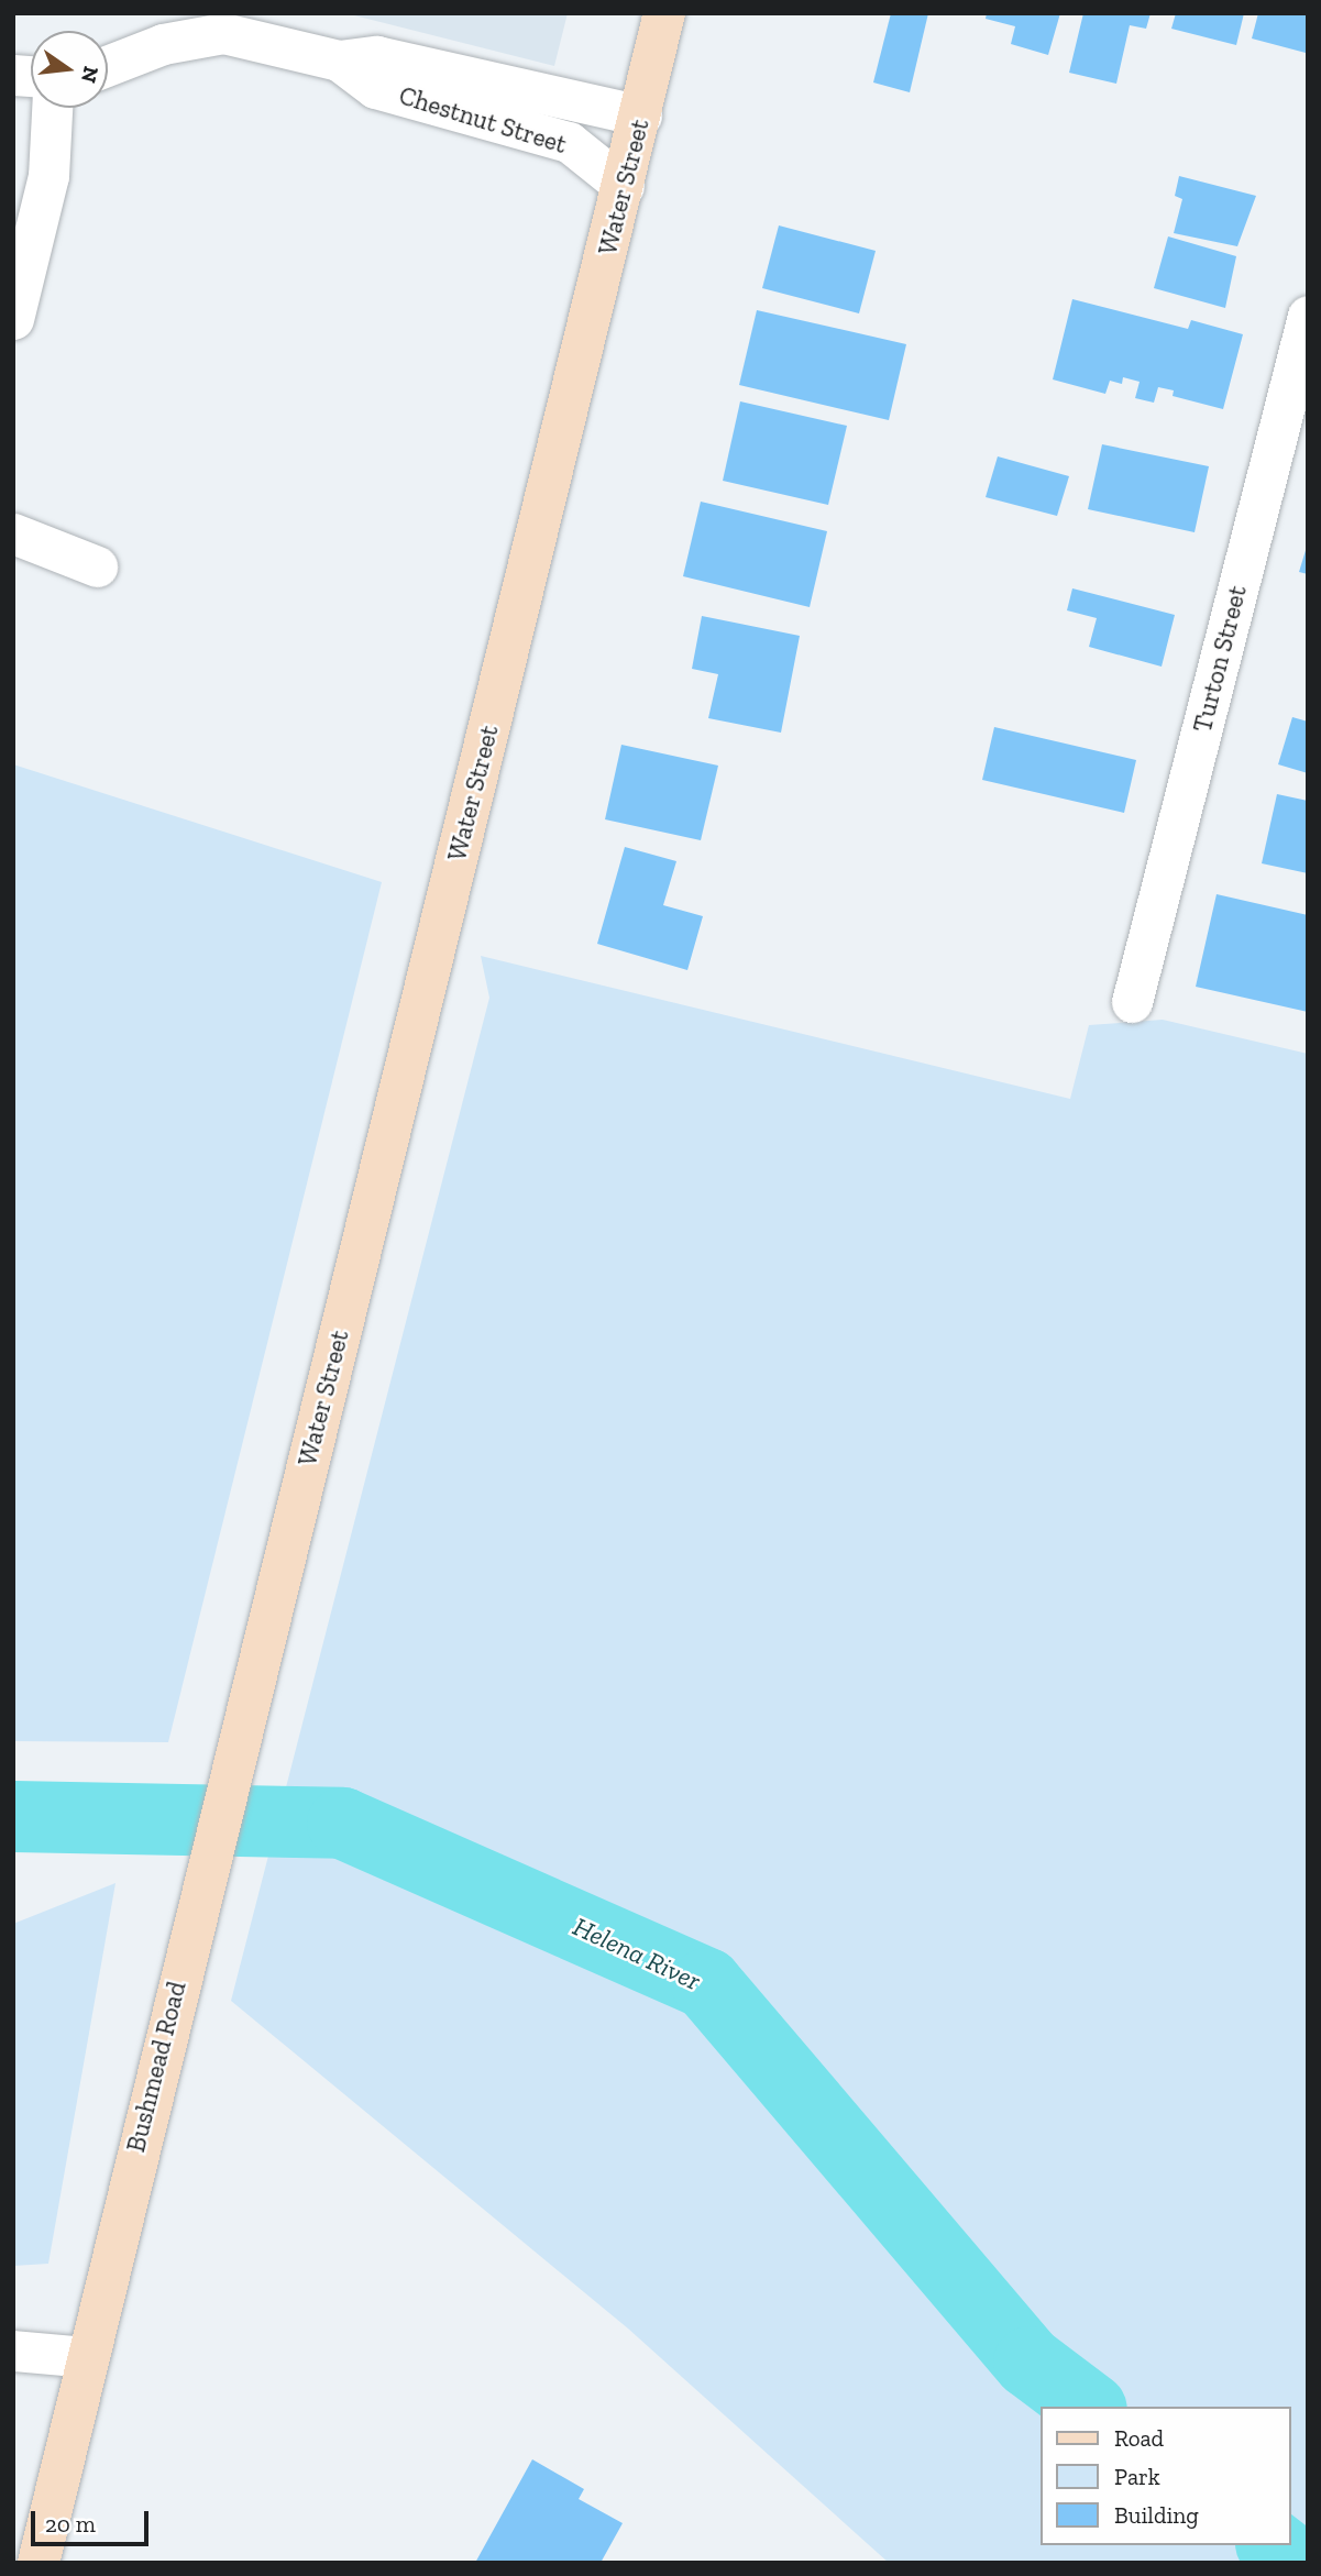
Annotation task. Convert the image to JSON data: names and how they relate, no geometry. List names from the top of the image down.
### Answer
{
  "streets": {
    "main road": ["Water Street", "Bushmead Road"],
    "street": ["Chestnut Street", "Turton Street"]
  },
  "crossings": [
    ["Chestnut Street", "Water Street"],
    ["Water Street", "Bushmead Road"]
  ],
  "water": ["Helena River"],
  "legend": ["Road", "Park", "Building"],
  "scale_bar": "20 m",
  "north": "right"
}
